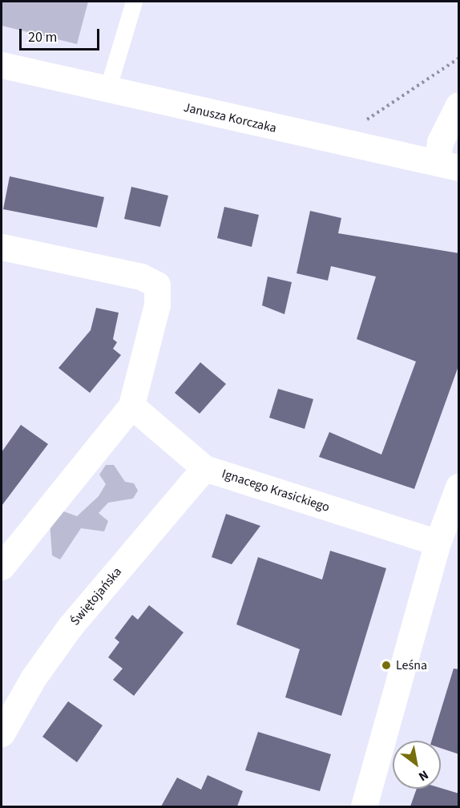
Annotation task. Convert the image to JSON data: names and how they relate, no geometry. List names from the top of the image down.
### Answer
{
  "streets": {
    "street": ["Janusza Korczaka", "Ignacego Krasickiego", "Świętojańska"]
  },
  "crossings": [
    ["Ignacego Krasickiego", "Świętojańska"]
  ],
  "places": ["Leśna"],
  "scale_bar": "20 m",
  "north": "bottom right"
}
